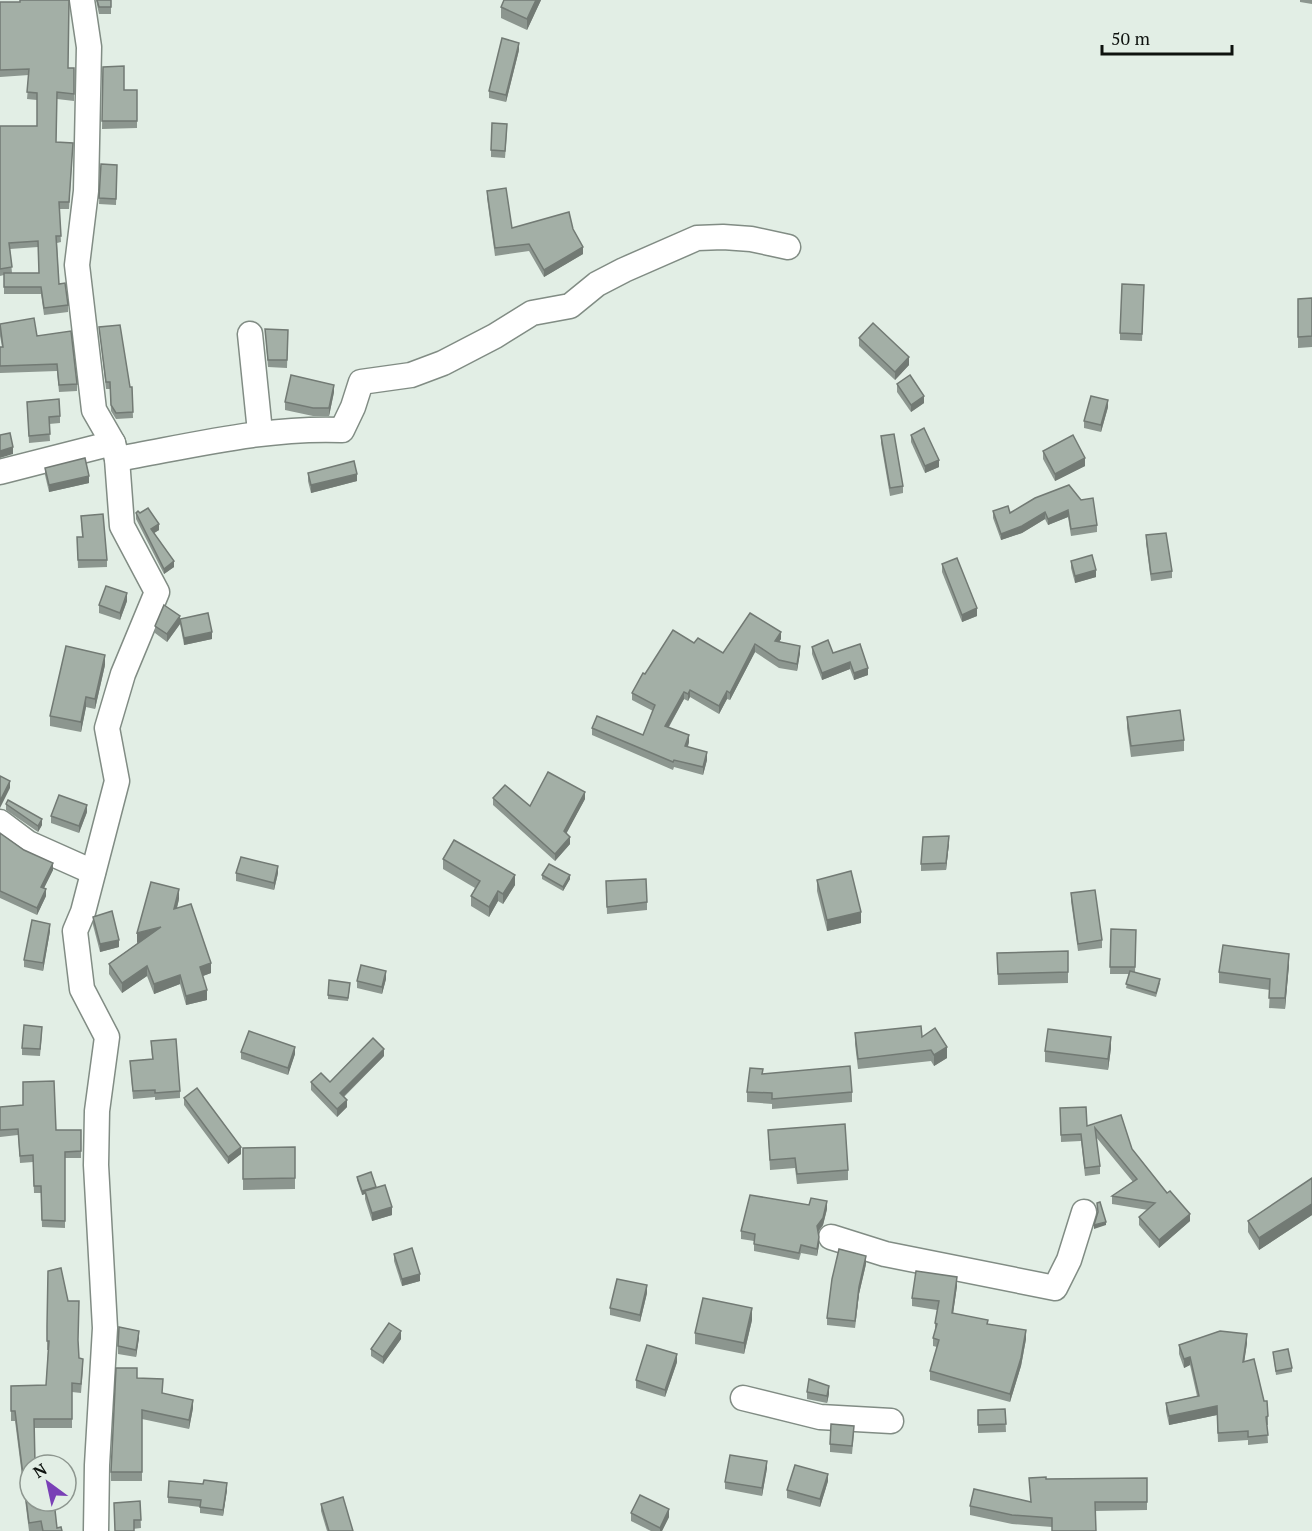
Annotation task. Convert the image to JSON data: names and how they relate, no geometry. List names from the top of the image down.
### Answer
{
  "scale_bar": "50 m",
  "north": "top left"
}
